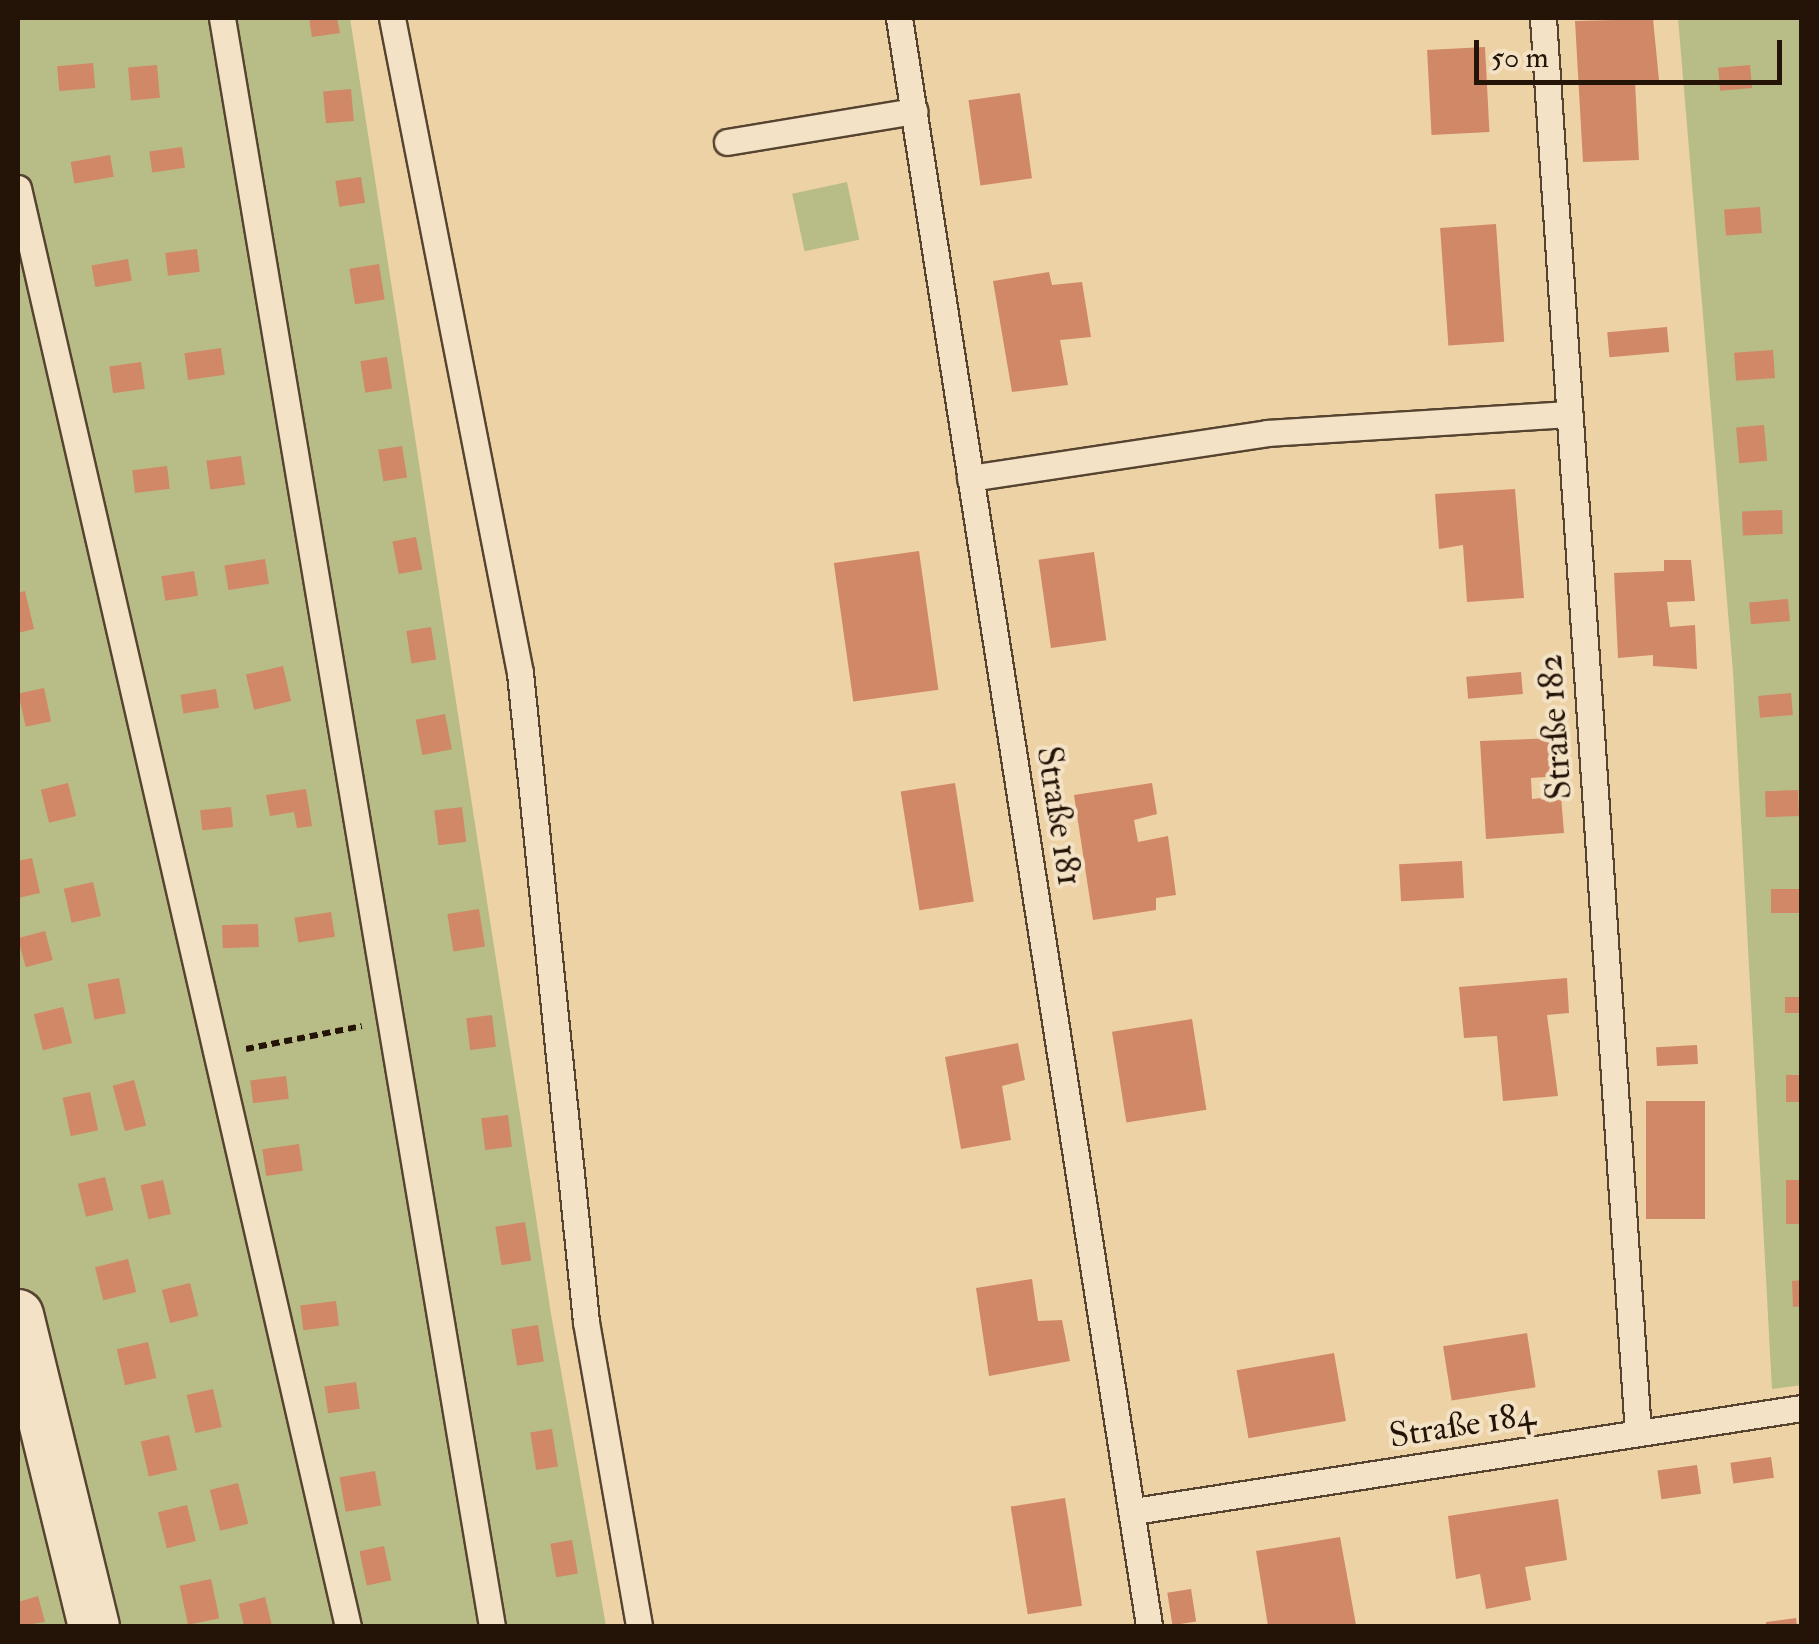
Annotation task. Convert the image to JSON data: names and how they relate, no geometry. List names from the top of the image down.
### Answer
{
  "streets": {
    "lane": ["Straße 182", "Straße 181", "Straße 184"]
  },
  "crossings": [
    ["Straße 182", "Straße 184"],
    ["Straße 181", "Straße 184"]
  ],
  "scale_bar": "50 m"
}
